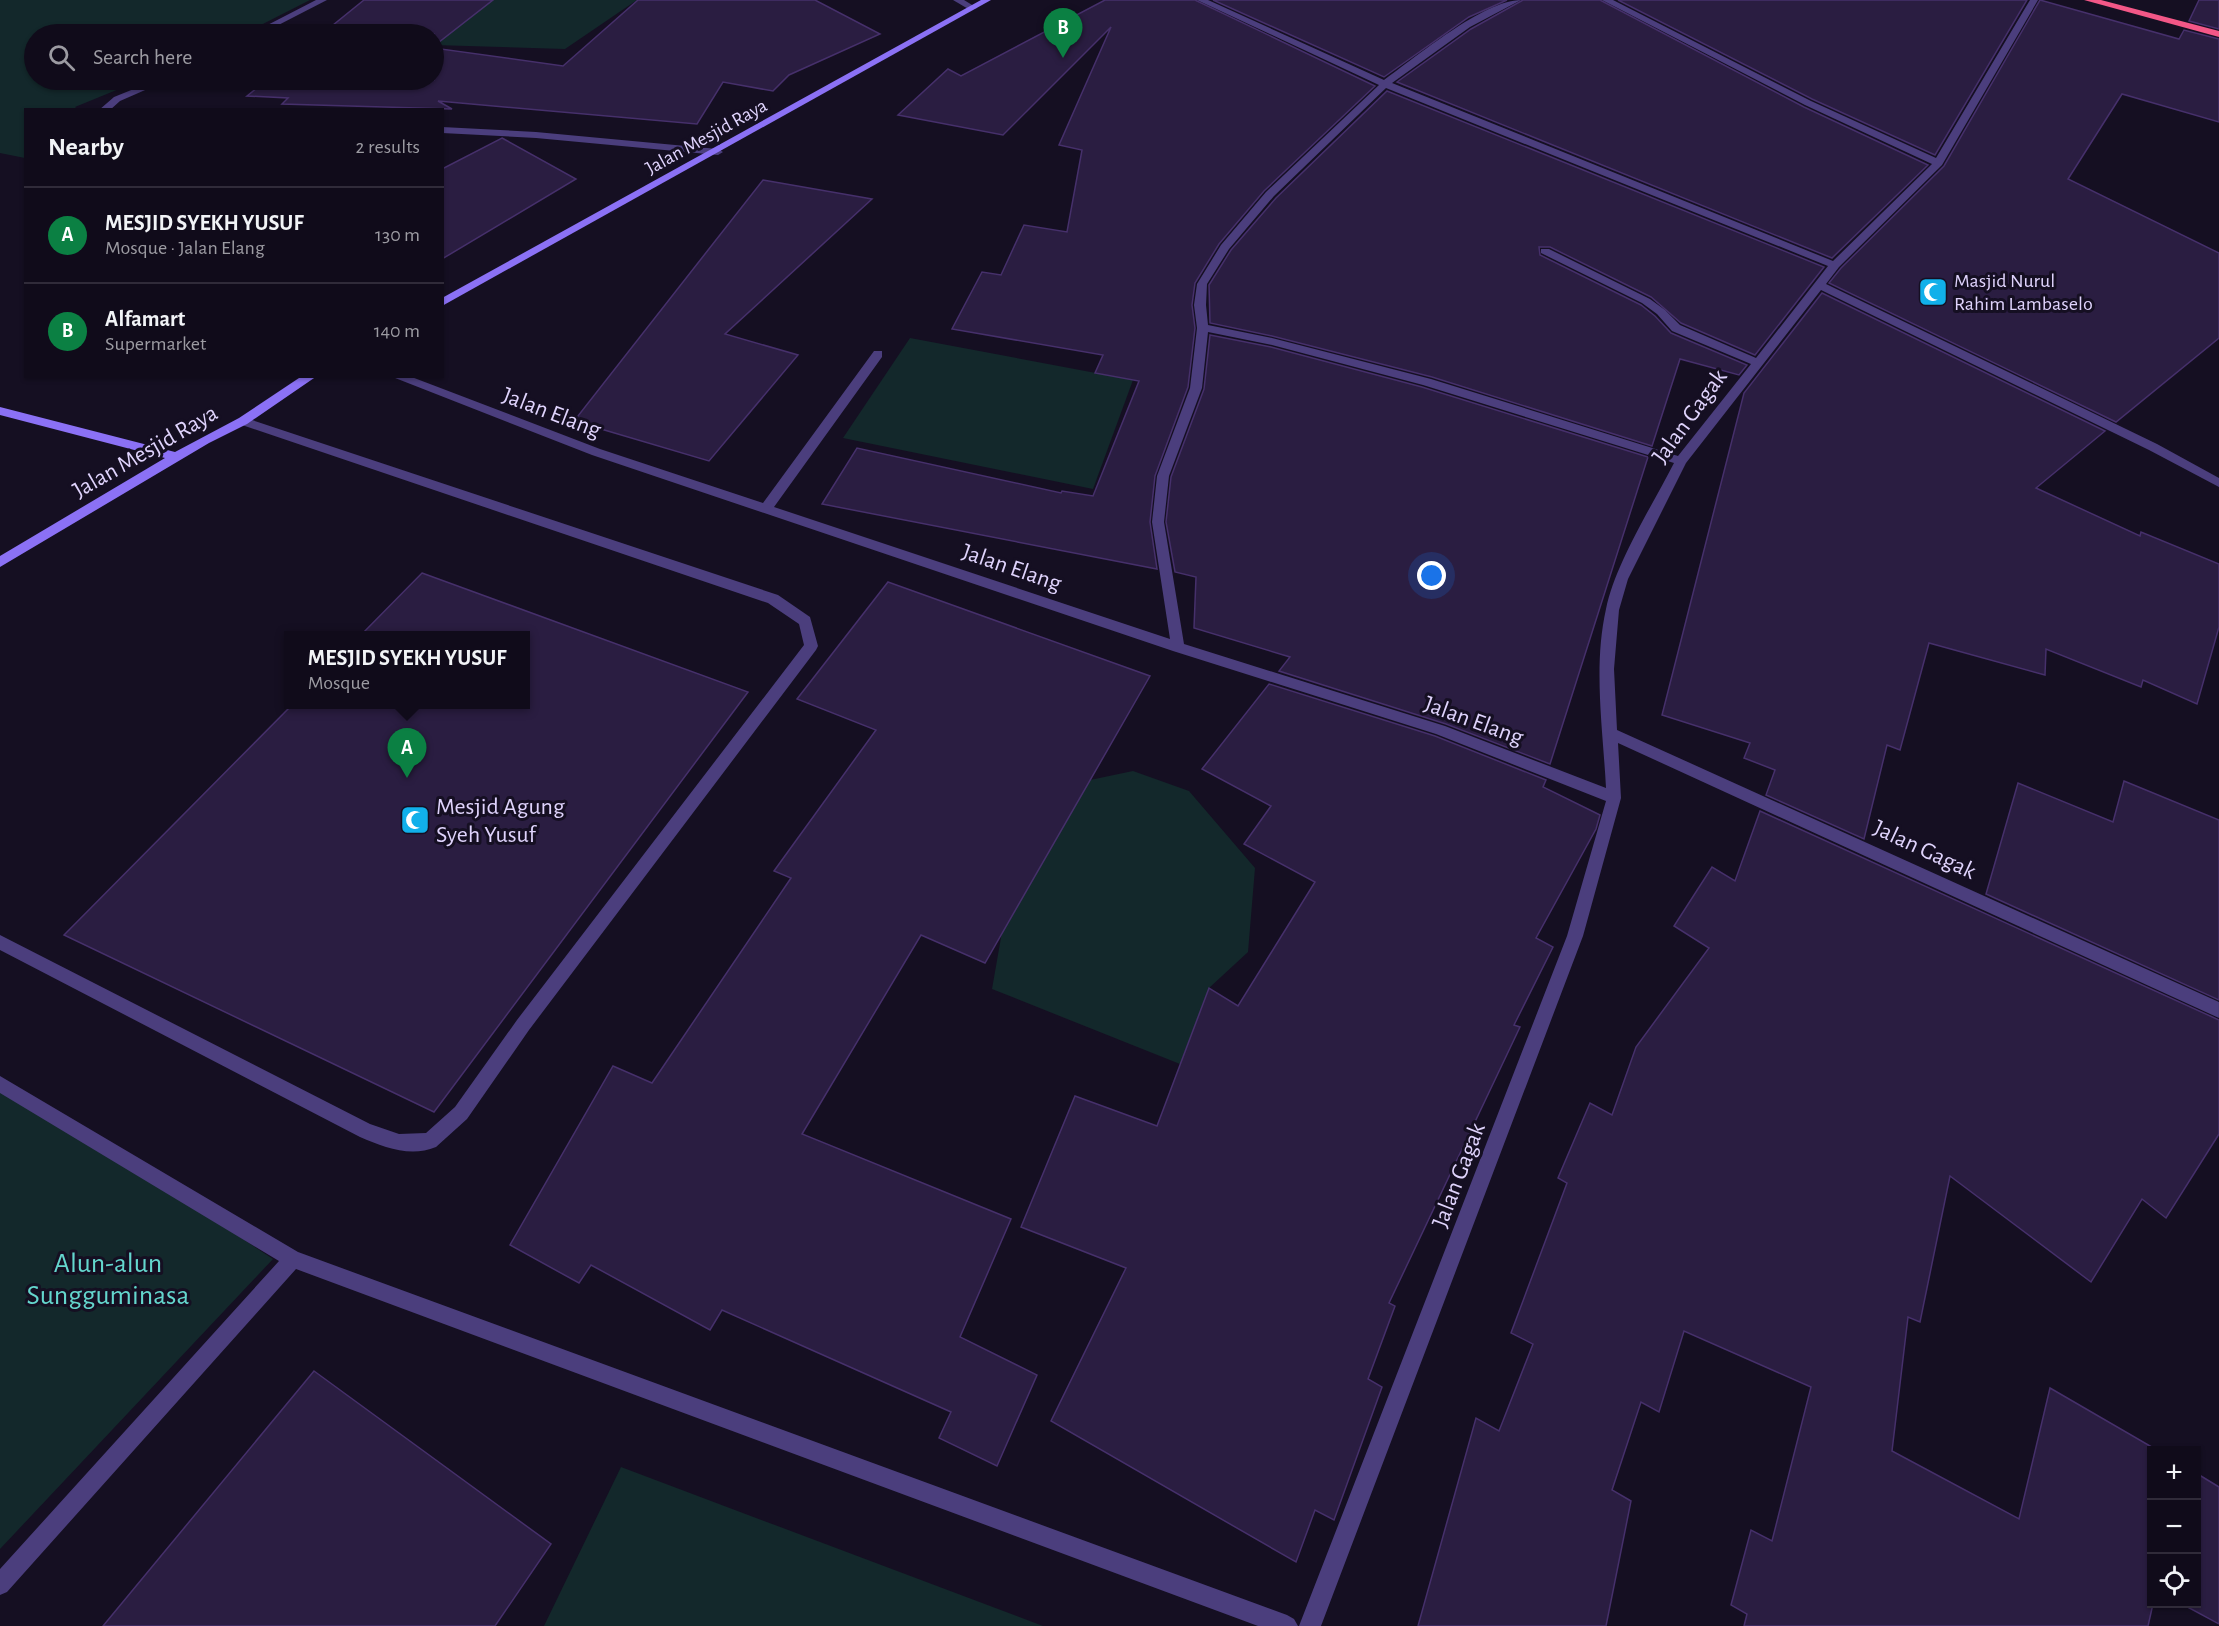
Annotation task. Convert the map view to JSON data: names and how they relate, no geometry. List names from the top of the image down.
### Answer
{
  "streets": {
    "street": ["Jalan Mesjid Raya", "Jalan Elang", "Jalan Gagak"]
  },
  "crossings": [
    ["Jalan Elang", "Jalan Gagak"]
  ],
  "parks": ["Alun-alun Sungguminasa"],
  "places": {
    "mosque": ["Masjid Nurul Rahim Lambaselo", "Mesjid Agung Syeh Yusuf"]
  },
  "page": {
    "pins": ["B", "A"],
    "search": "Search here",
    "heading": ["Nearby", "2 results"],
    "list": [
      {
        "mark": "A",
        "name": "MESJID SYEKH YUSUF",
        "note": "Mosque · Jalan Elang",
        "value": "130 m"
      },
      {
        "mark": "B",
        "name": "Alfamart",
        "note": "Supermarket",
        "value": "140 m"
      }
    ],
    "popup": ["MESJID SYEKH YUSUF", "Mosque"],
    "map_buttons": ["+", "−"]
  }
}
